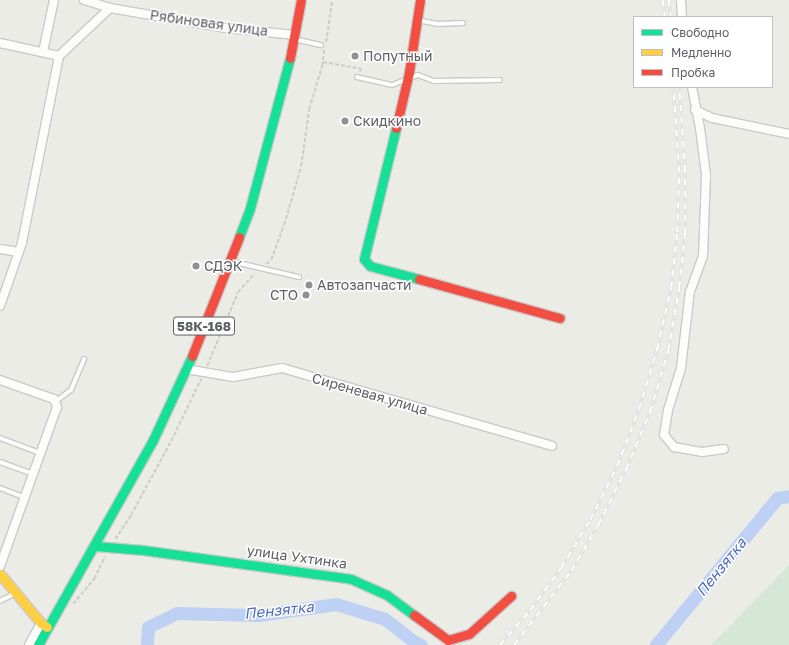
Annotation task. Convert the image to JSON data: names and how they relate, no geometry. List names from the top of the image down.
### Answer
{
  "streets": {
    "street": [
      "Рябиновая улица",
      "58К-168",
      "Сиреневая улица",
      "улица Ухтинка"
    ]
  },
  "crossings": [
    ["Рябиновая улица", "58К-168"],
    ["58К-168", "Сиреневая улица"],
    ["58К-168", "улица Ухтинка"]
  ],
  "water": ["Пензятка"],
  "places": [
    "Попутный",
    "Скидкино",
    "СДЭК",
    "Автозапчасти",
    "СТО"
  ],
  "legend": ["Свободно", "Медленно", "Пробка"]
}
